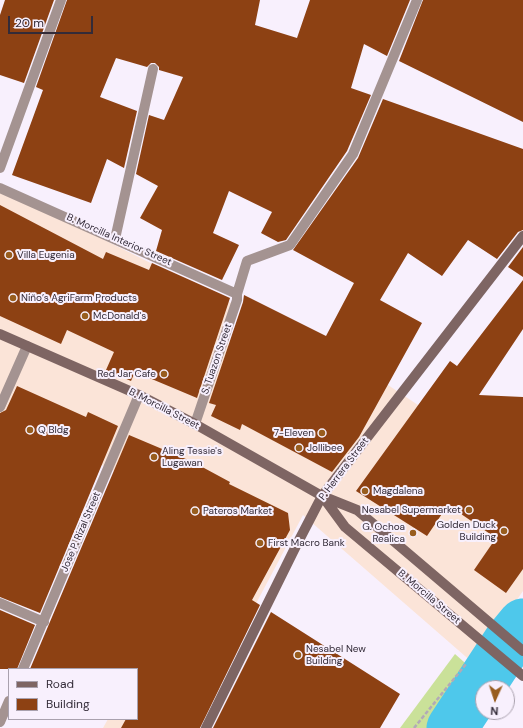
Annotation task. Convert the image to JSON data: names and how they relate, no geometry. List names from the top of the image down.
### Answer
{
  "streets": {
    "main road": ["B. Morcilla Street", "P. Herrera Street"],
    "street": ["B. Morcilla Interior Street", "S. Tuazon Street", "Jose P. Rizal Street"]
  },
  "crossings": [
    ["B. Morcilla Interior Street", "S. Tuazon Street"],
    ["S. Tuazon Street", "B. Morcilla Street"],
    ["B. Morcilla Street", "P. Herrera Street"],
    ["B. Morcilla Street", "Jose P. Rizal Street"]
  ],
  "places": [
    "Villa Eugenia",
    "Niño’s AgriFarm Products",
    "McDonald's",
    "Red Jar Cafe",
    "Q Bldg",
    "7-Eleven",
    "Jollibee",
    "Aling Tessie's Lugawan",
    "Magdalena",
    "Nesabel Supermarket",
    "Pateros Market",
    "Golden Duck Building",
    "G. Ochoa Realica",
    "First Macro Bank",
    "Nesabel New Building"
  ],
  "legend": ["Road", "Building"],
  "scale_bar": "20 m",
  "north": "bottom"
}
